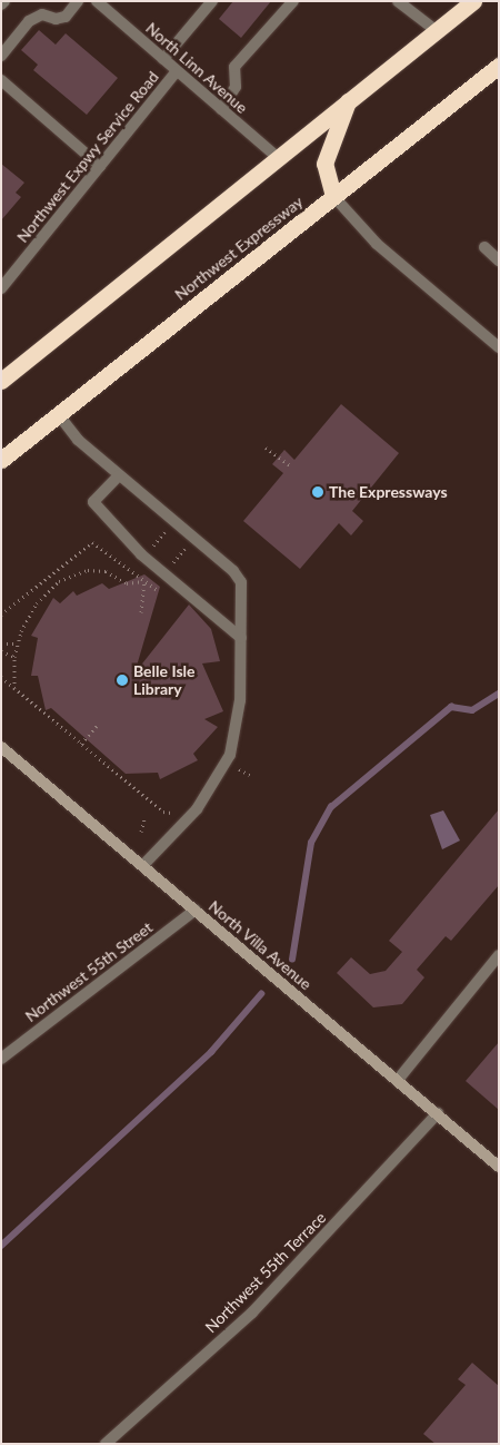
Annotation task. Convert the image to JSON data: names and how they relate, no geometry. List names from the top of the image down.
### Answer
{
  "streets": {
    "highway": ["Northwest Expressway"],
    "street": [
      "North Linn Avenue",
      "Northwest Expwy Service Road",
      "North Villa Avenue",
      "Northwest 55th Street",
      "Northwest 55th Terrace"
    ]
  },
  "crossings": [
    ["North Linn Avenue", "Northwest Expwy Service Road"],
    ["North Villa Avenue", "Northwest 55th Street"],
    ["North Villa Avenue", "Northwest 55th Terrace"]
  ],
  "places": ["The Expressways", "Belle Isle Library"]
}
